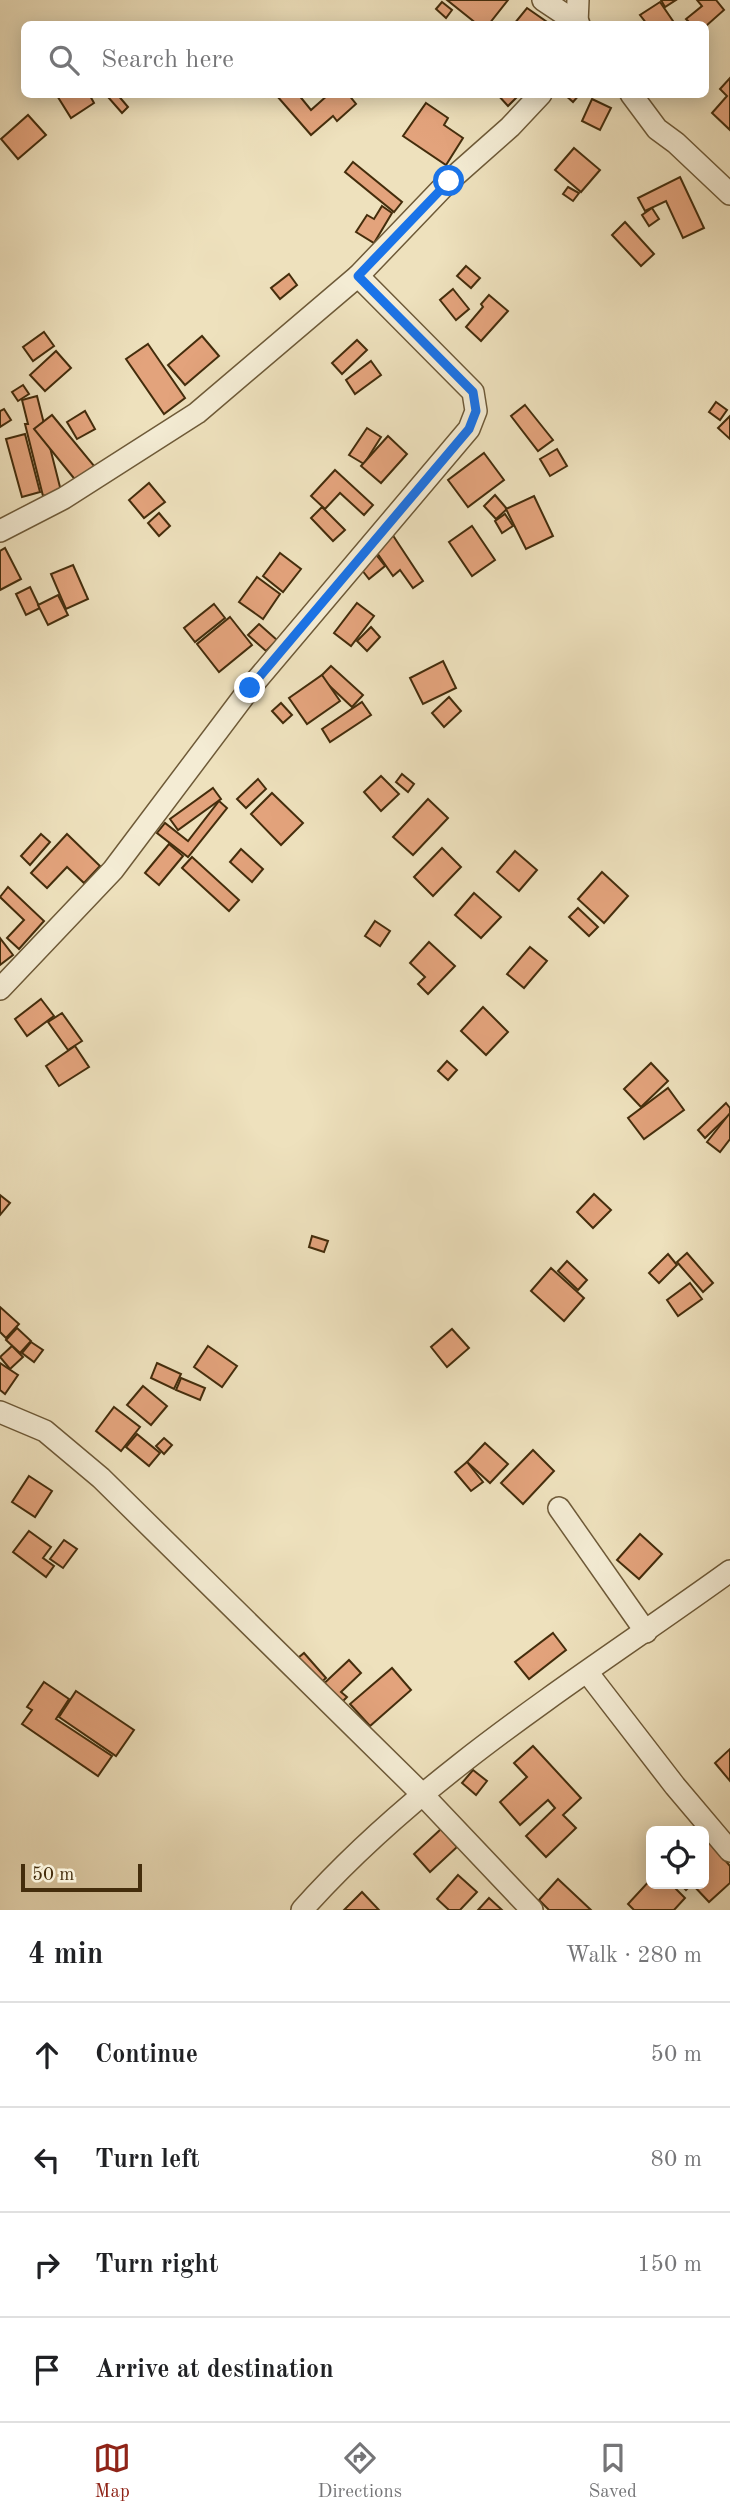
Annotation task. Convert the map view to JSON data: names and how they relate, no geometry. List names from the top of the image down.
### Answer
{
  "scale_bar": "50 m",
  "page": {
    "search": "Search here",
    "scale": "50 m",
    "heading": ["4 min", "Walk · 280 m"],
    "list": [
      ["Continue", "50 m"],
      ["Turn left", "80 m"],
      ["Turn right", "150 m"],
      "Arrive at destination"
    ],
    "nav": ["Map", "Directions", "Saved"]
  }
}
